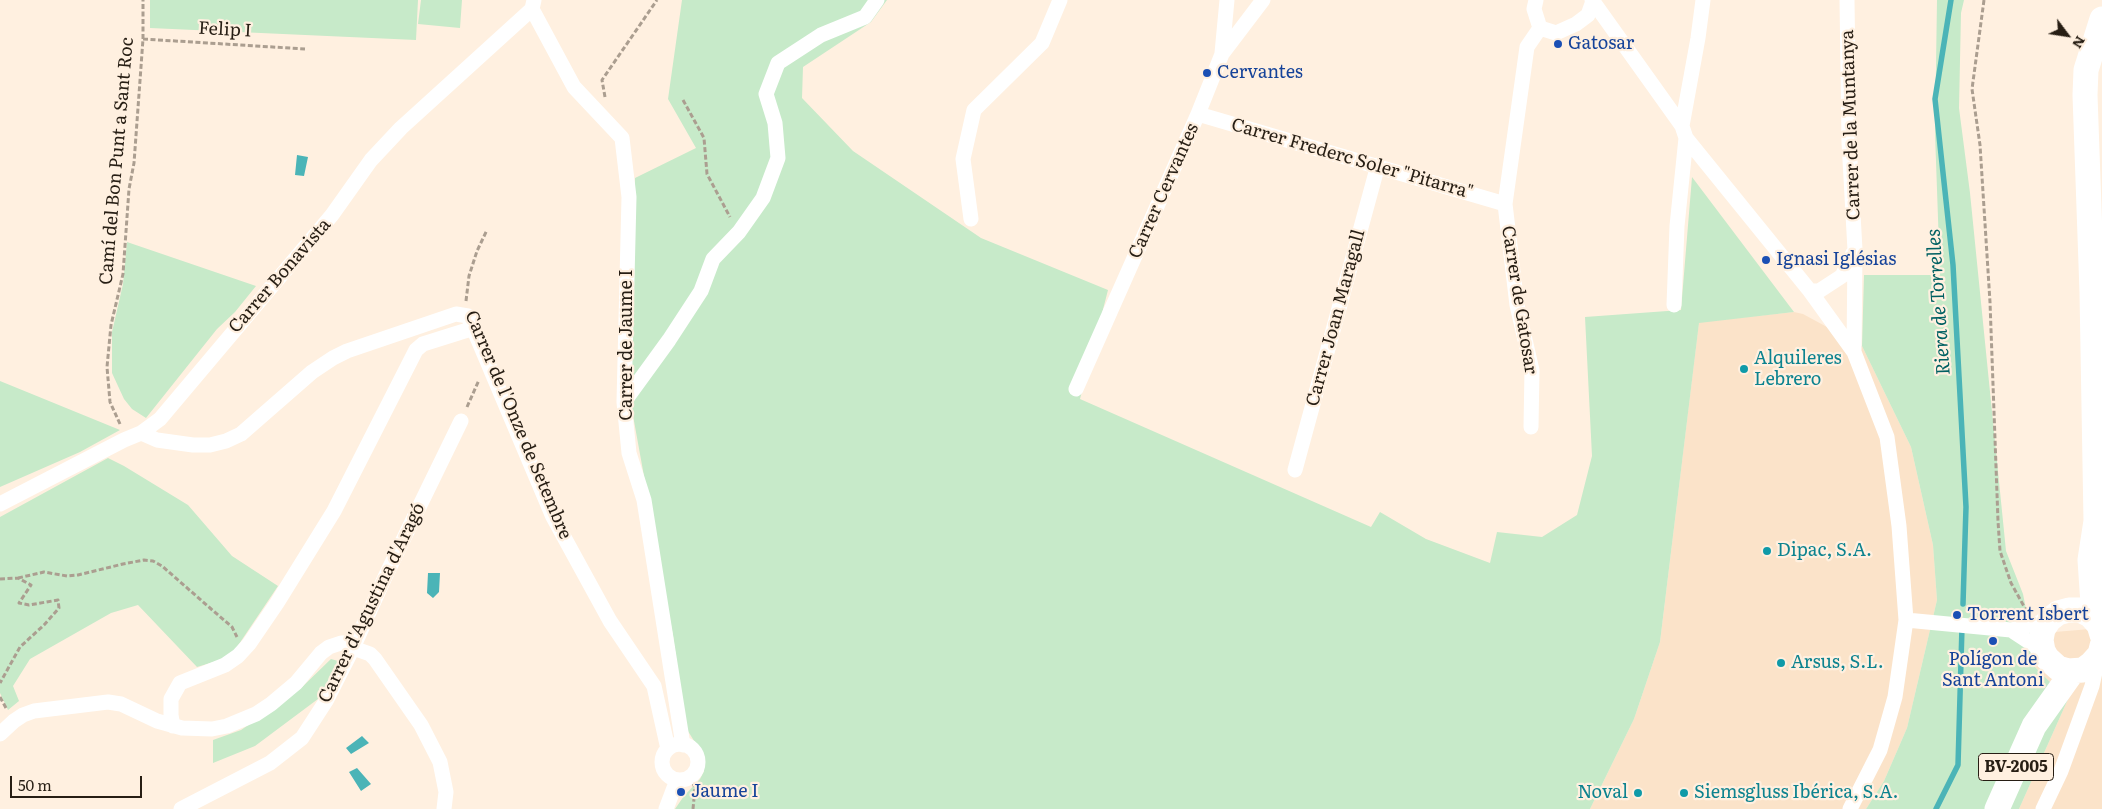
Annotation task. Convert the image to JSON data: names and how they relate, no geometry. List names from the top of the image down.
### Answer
{
  "streets": {
    "main road": ["BV-2005"],
    "street": [
      "Carrer de la Muntanya",
      "Carrer Frederc Soler \"Pitarra\"",
      "Carrer Cervantes",
      "Carrer Bonavista",
      "Carrer de Gatosar",
      "Carrer Joan Maragall",
      "Carrer de Jaume I",
      "Carrer de l'Onze de Setembre",
      "Carrer d'Agustina d'Aragó"
    ],
    "path": ["Felip I", "Camí del Bon Punt a Sant Roc"]
  },
  "crossings": [
    ["Felip I", "Camí del Bon Punt a Sant Roc"],
    ["Carrer Frederc Soler \"Pitarra\"", "Carrer Cervantes"],
    ["Carrer Frederc Soler \"Pitarra\"", "Carrer de Gatosar"],
    ["Carrer Frederc Soler \"Pitarra\"", "Carrer Joan Maragall"],
    ["Camí del Bon Punt a Sant Roc", "Carrer Bonavista"],
    ["Carrer Bonavista", "Carrer de Jaume I"],
    ["Carrer de Jaume I", "Carrer de l'Onze de Setembre"]
  ],
  "water": ["Riera de Torrelles"],
  "places": [
    "Gatosar",
    "Cervantes",
    "Ignasi Iglésias",
    "Alquileres Lebrero",
    "Dipac, S.A.",
    "Torrent Isbert",
    "Polígon de Sant Antoni",
    "Arsus, S.L.",
    "Jaume I",
    "Noval",
    "Siemsgluss Ibérica, S.A."
  ],
  "scale_bar": "50 m",
  "north": "bottom right"
}
